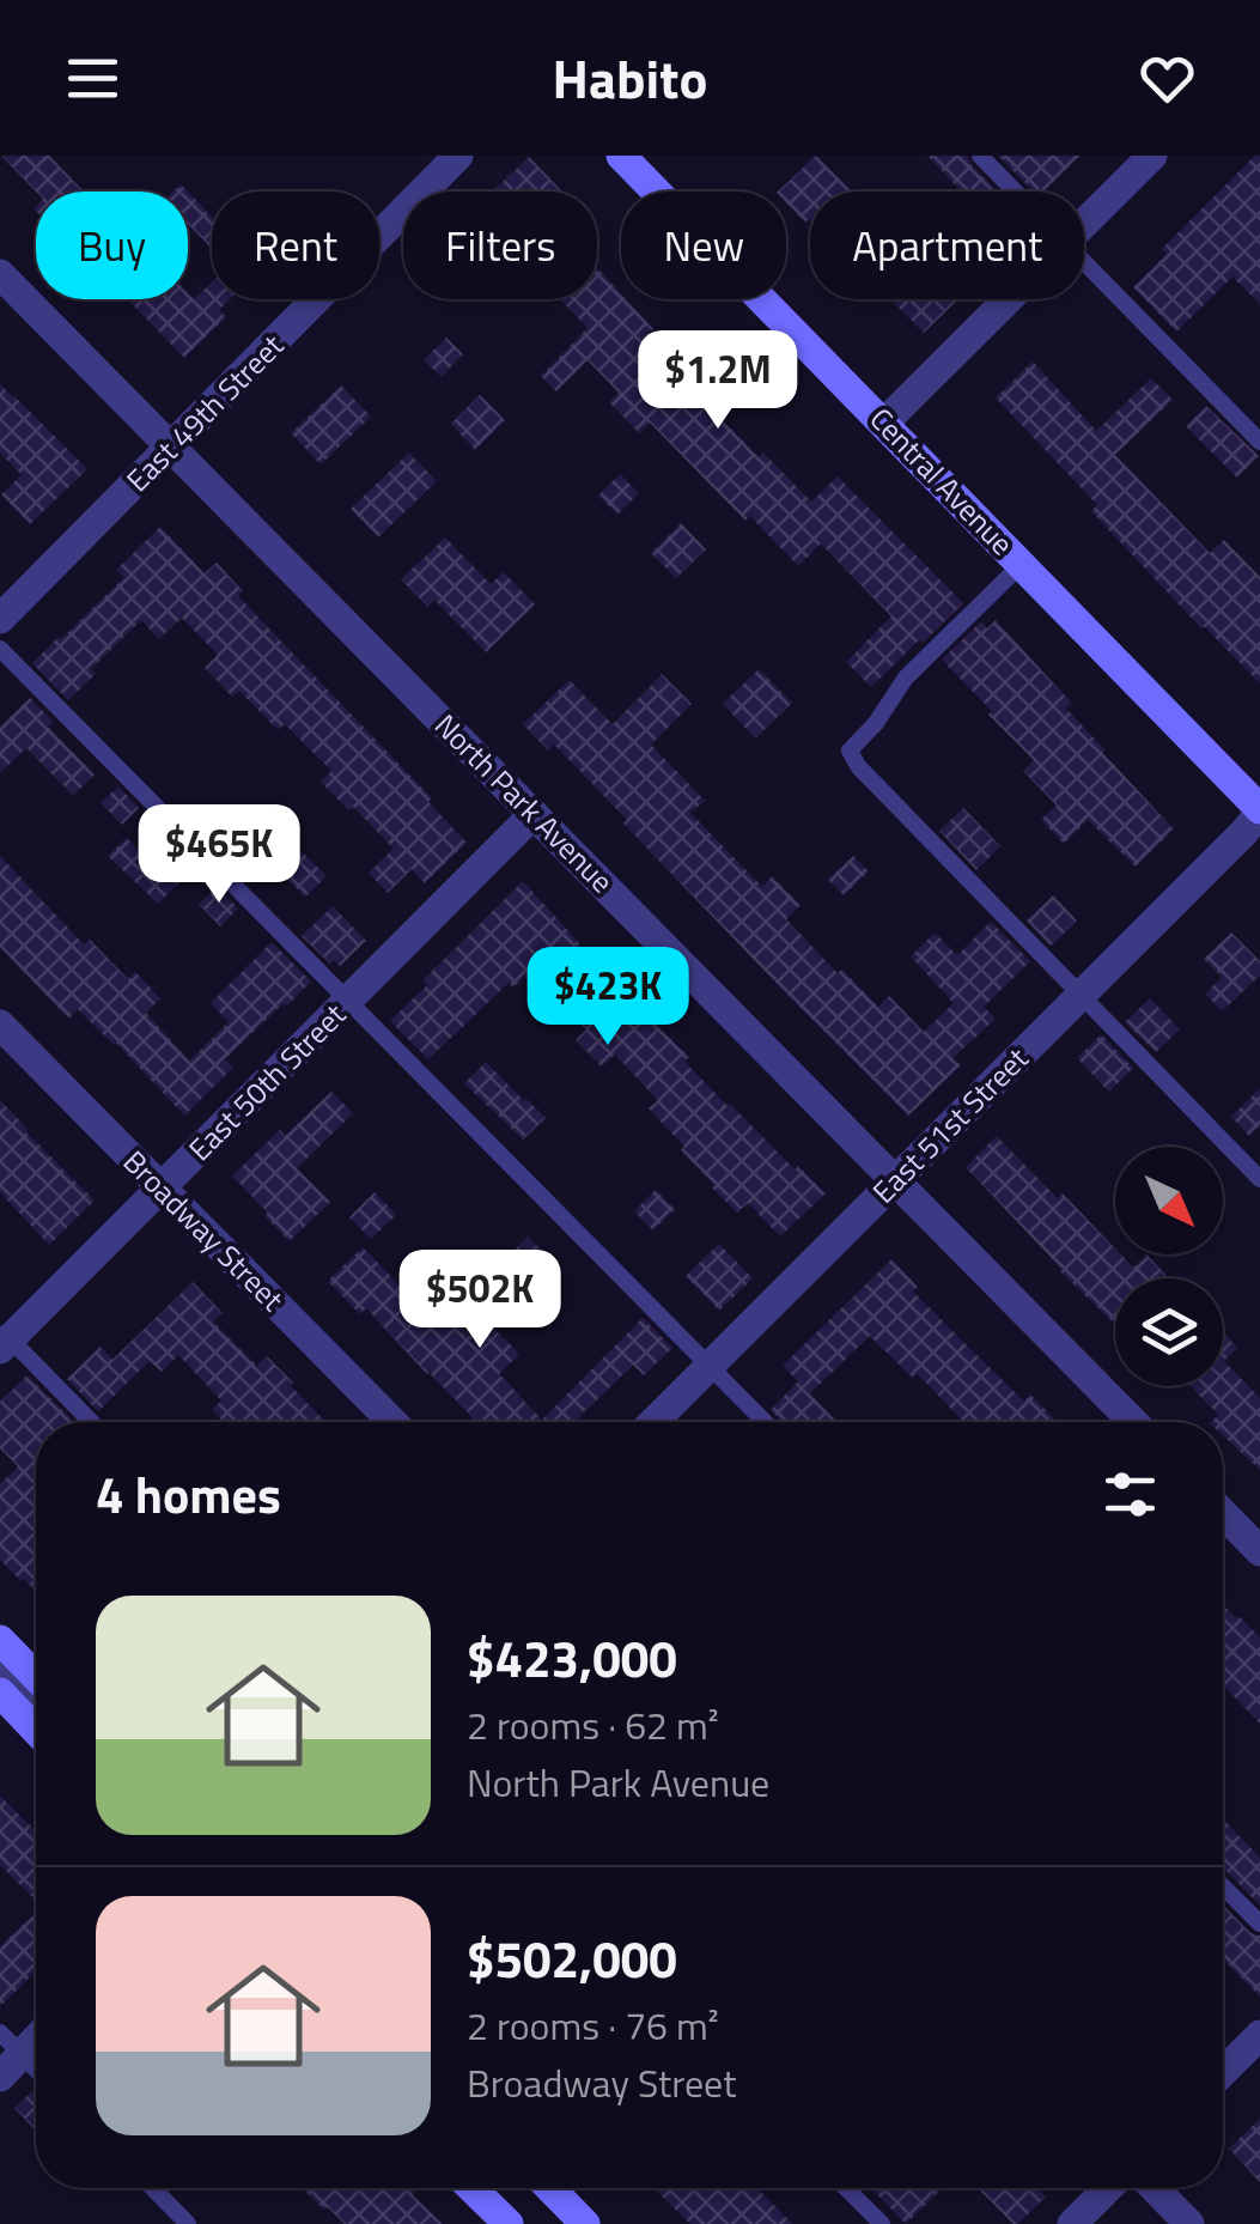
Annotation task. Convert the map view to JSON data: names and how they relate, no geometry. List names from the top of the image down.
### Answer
{
  "streets": {
    "main road": ["Central Avenue"],
    "street": [
      "East 49th Street",
      "North Park Avenue",
      "East 50th Street",
      "East 51st Street",
      "Broadway Street"
    ]
  },
  "crossings": [
    ["East 49th Street", "North Park Avenue"],
    ["Central Avenue", "East 51st Street"],
    ["North Park Avenue", "East 50th Street"],
    ["North Park Avenue", "East 51st Street"],
    ["East 50th Street", "Broadway Street"]
  ],
  "north": "bottom right",
  "page": {
    "header": "Habito",
    "chip": [
      "Buy",
      "Rent",
      "Filters",
      "New",
      "Apartment"
    ],
    "price": [
      "$1.2M",
      "$465K",
      "$423K",
      "$502K"
    ],
    "heading": "4 homes",
    "list": [
      {
        "name": "$423,000",
        "note": "2 rooms · 62 m² · North Park Avenue"
      },
      {
        "name": "$502,000",
        "note": "2 rooms · 76 m² · Broadway Street"
      }
    ]
  }
}
